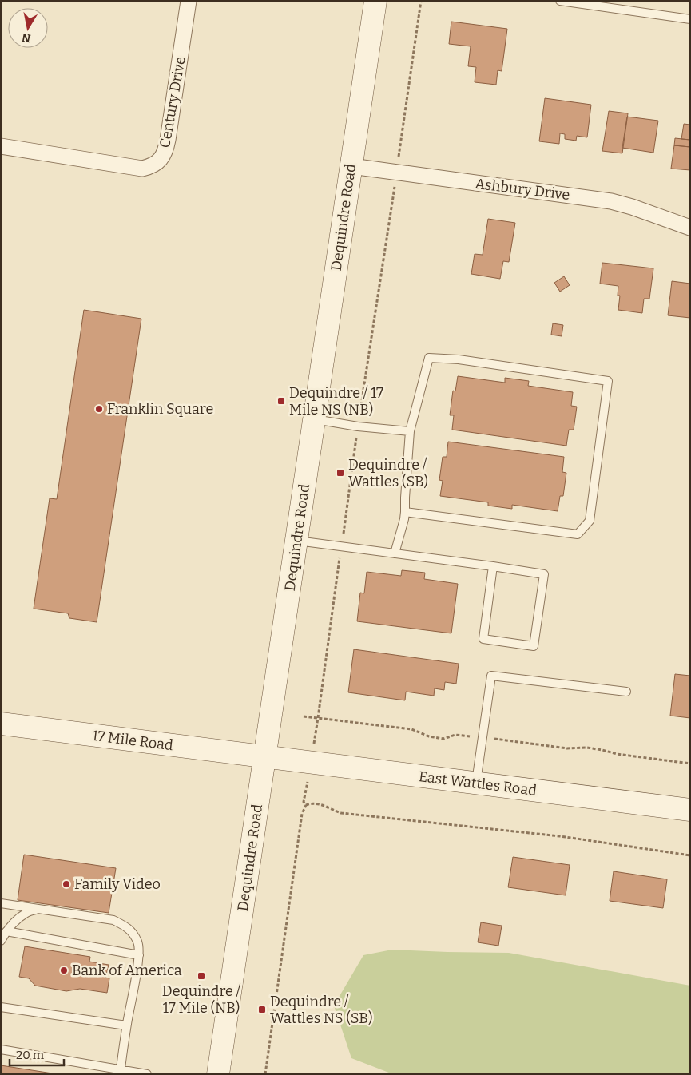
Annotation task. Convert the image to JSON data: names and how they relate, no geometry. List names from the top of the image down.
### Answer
{
  "streets": {
    "main road": ["Dequindre Road", "17 Mile Road", "East Wattles Road"],
    "street": ["Century Drive", "Ashbury Drive"]
  },
  "crossings": [
    ["Ashbury Drive", "Dequindre Road"],
    ["Dequindre Road", "17 Mile Road"],
    ["Dequindre Road", "East Wattles Road"],
    ["17 Mile Road", "East Wattles Road"]
  ],
  "places": {
    "transit": [
      "Dequindre / 17 Mile NS (NB)",
      "Dequindre / Wattles (SB)",
      "Dequindre / 17 Mile (NB)",
      "Dequindre / Wattles NS (SB)"
    ],
    "other": ["Franklin Square", "Family Video", "Bank of America"]
  },
  "scale_bar": "20 m",
  "north": "bottom"
}
